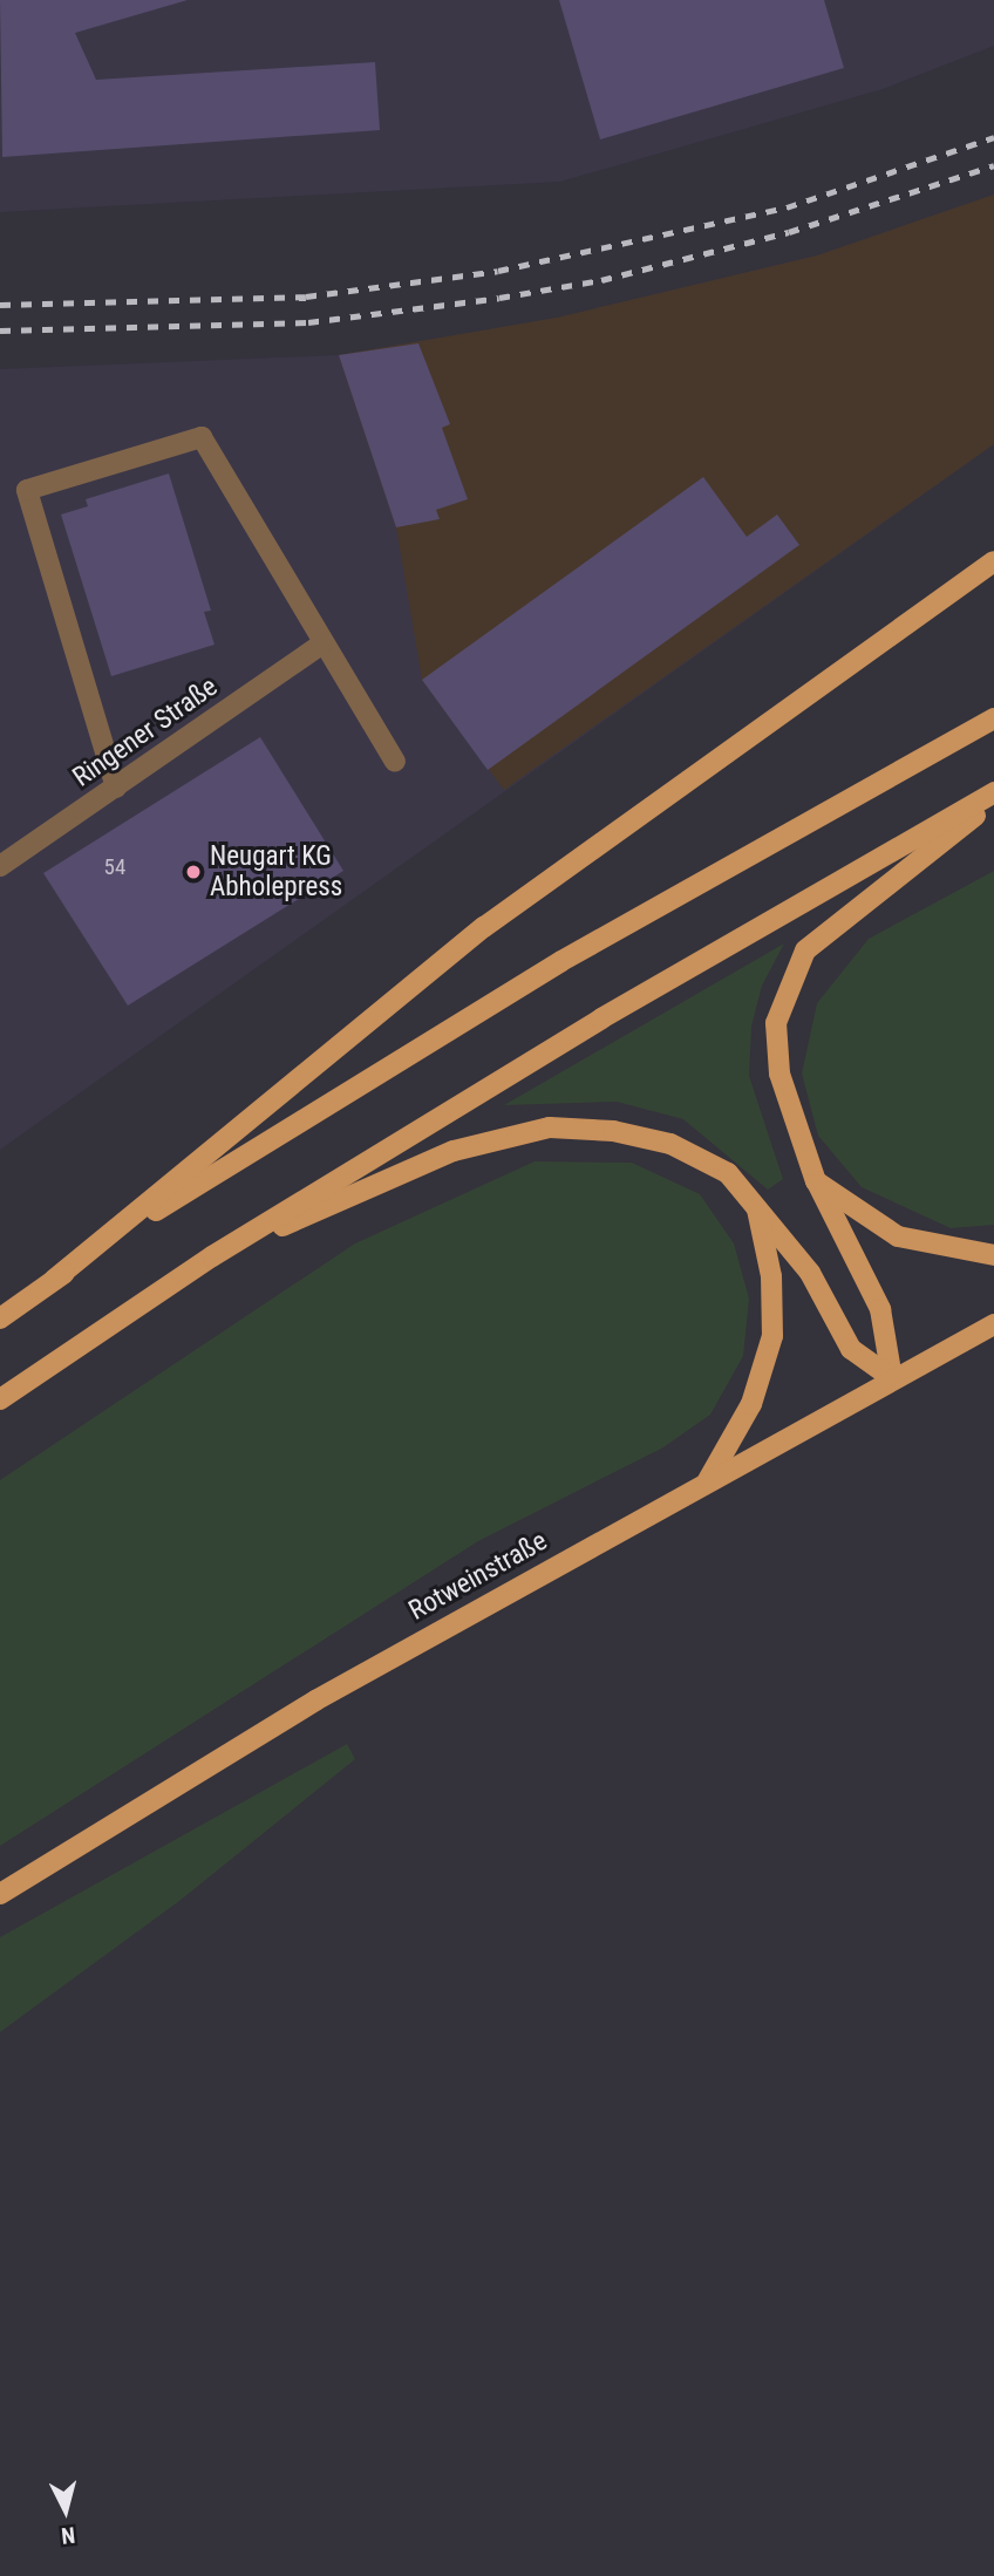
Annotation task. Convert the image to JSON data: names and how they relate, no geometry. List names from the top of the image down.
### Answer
{
  "streets": {
    "main road": ["Rotweinstraße"],
    "street": ["Ringener Straße"]
  },
  "places": ["Neugart KG Abholepress"],
  "house_numbers": ["54"],
  "north": "bottom"
}
